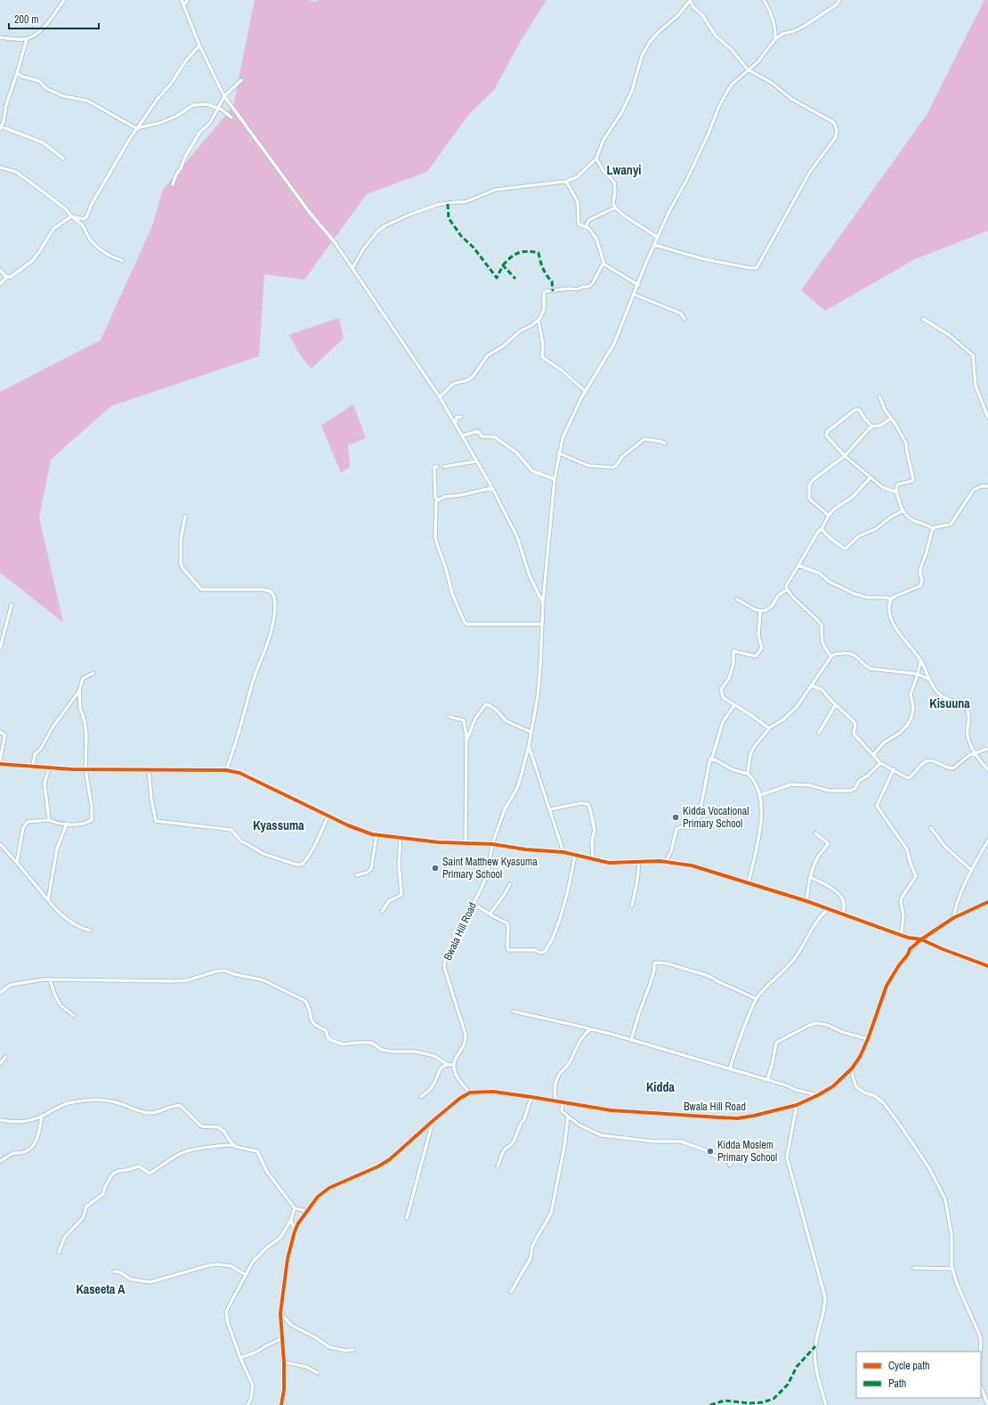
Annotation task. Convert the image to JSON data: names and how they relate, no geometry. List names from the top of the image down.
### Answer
{
  "streets": {
    "street": ["Bwala Hill Road"]
  },
  "districts": [
    "Lwanyi",
    "Kisuuna",
    "Kyassuma",
    "Kidda",
    "Kaseeta A"
  ],
  "places": ["Kidda Vocational Primary School", "Saint Matthew Kyasuma Primary School", "Kidda Moslem Primary School"],
  "legend": ["Cycle path", "Path"],
  "scale_bar": "200 m"
}
